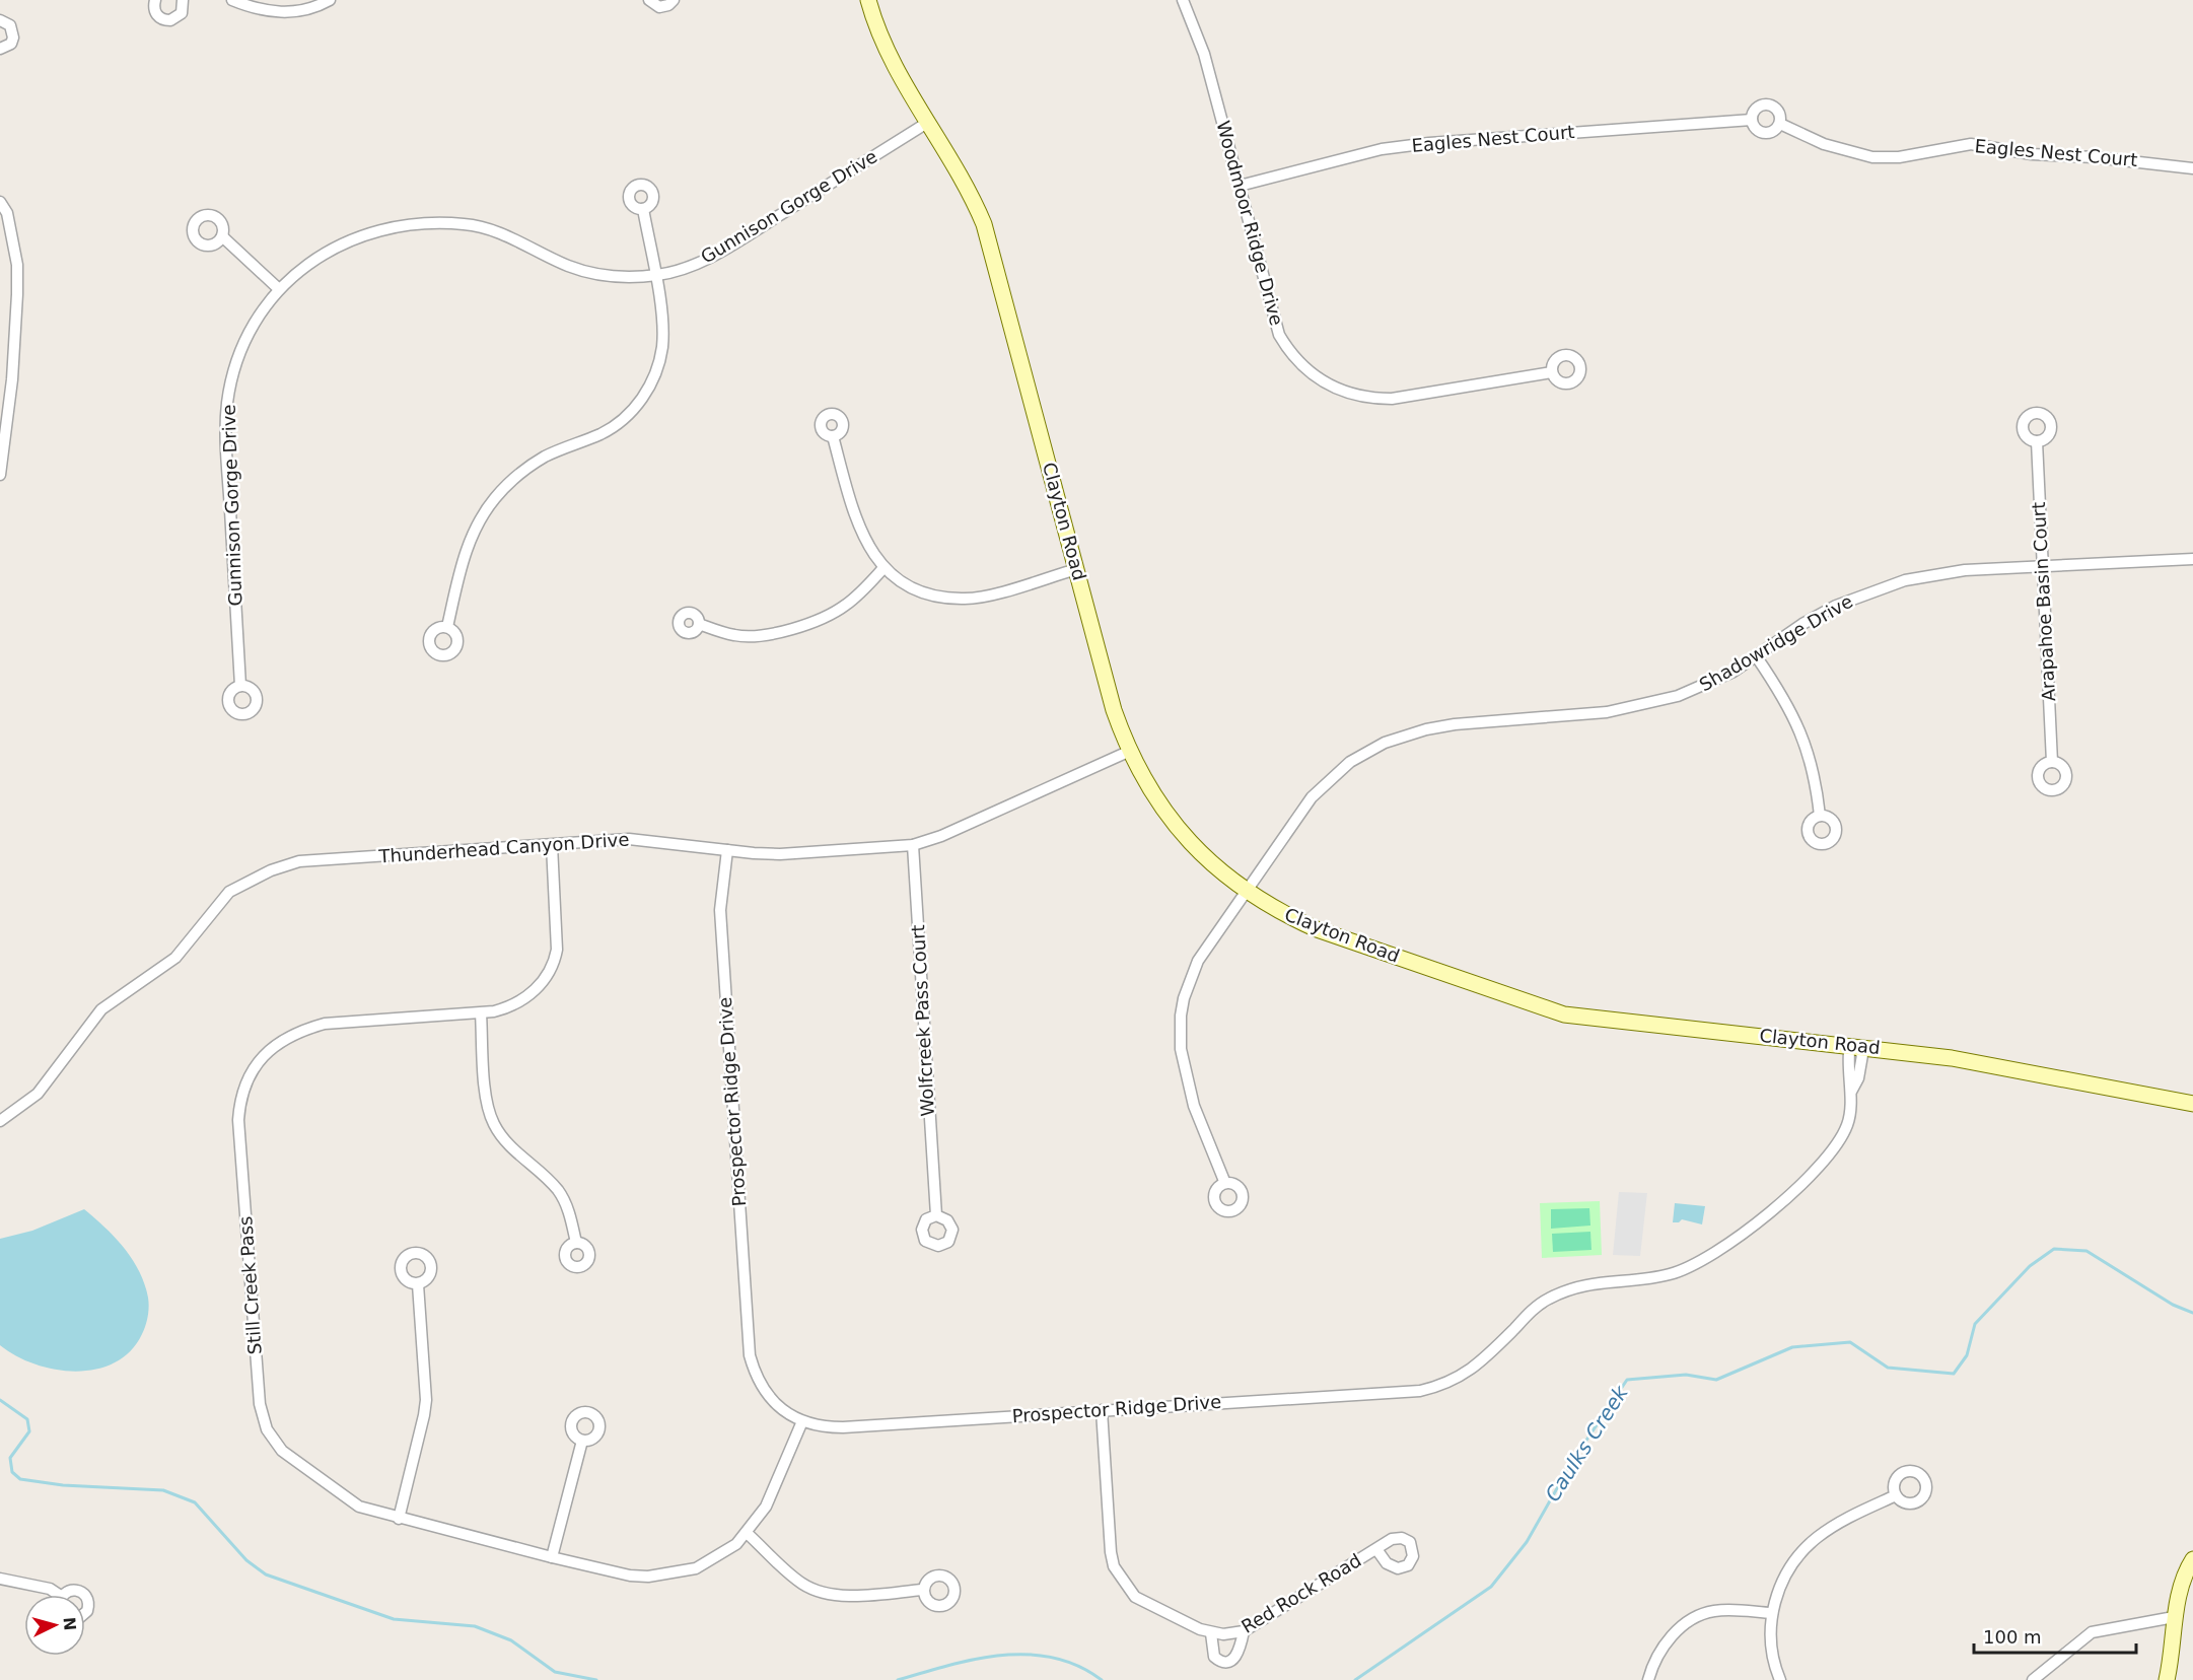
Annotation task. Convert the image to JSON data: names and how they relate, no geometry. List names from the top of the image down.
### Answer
{
  "streets": {
    "main road": ["Clayton Road"],
    "street": [
      "Eagles Nest Court",
      "Gunnison Gorge Drive",
      "Woodmoor Ridge Drive",
      "Arapahoe Basin Court",
      "Shadowridge Drive",
      "Thunderhead Canyon Drive",
      "Wolfcreek Pass Court",
      "Prospector Ridge Drive",
      "Still Creek Pass",
      "Red Rock Road"
    ]
  },
  "crossings": [
    ["Eagles Nest Court", "Woodmoor Ridge Drive"],
    ["Gunnison Gorge Drive", "Clayton Road"],
    ["Clayton Road", "Shadowridge Drive"],
    ["Clayton Road", "Thunderhead Canyon Drive"],
    ["Clayton Road", "Prospector Ridge Drive"],
    ["Arapahoe Basin Court", "Shadowridge Drive"],
    ["Thunderhead Canyon Drive", "Wolfcreek Pass Court"],
    ["Thunderhead Canyon Drive", "Prospector Ridge Drive"],
    ["Thunderhead Canyon Drive", "Still Creek Pass"],
    ["Prospector Ridge Drive", "Still Creek Pass"],
    ["Prospector Ridge Drive", "Red Rock Road"]
  ],
  "water": ["Caulks Creek"],
  "scale_bar": "100 m",
  "north": "right"
}
